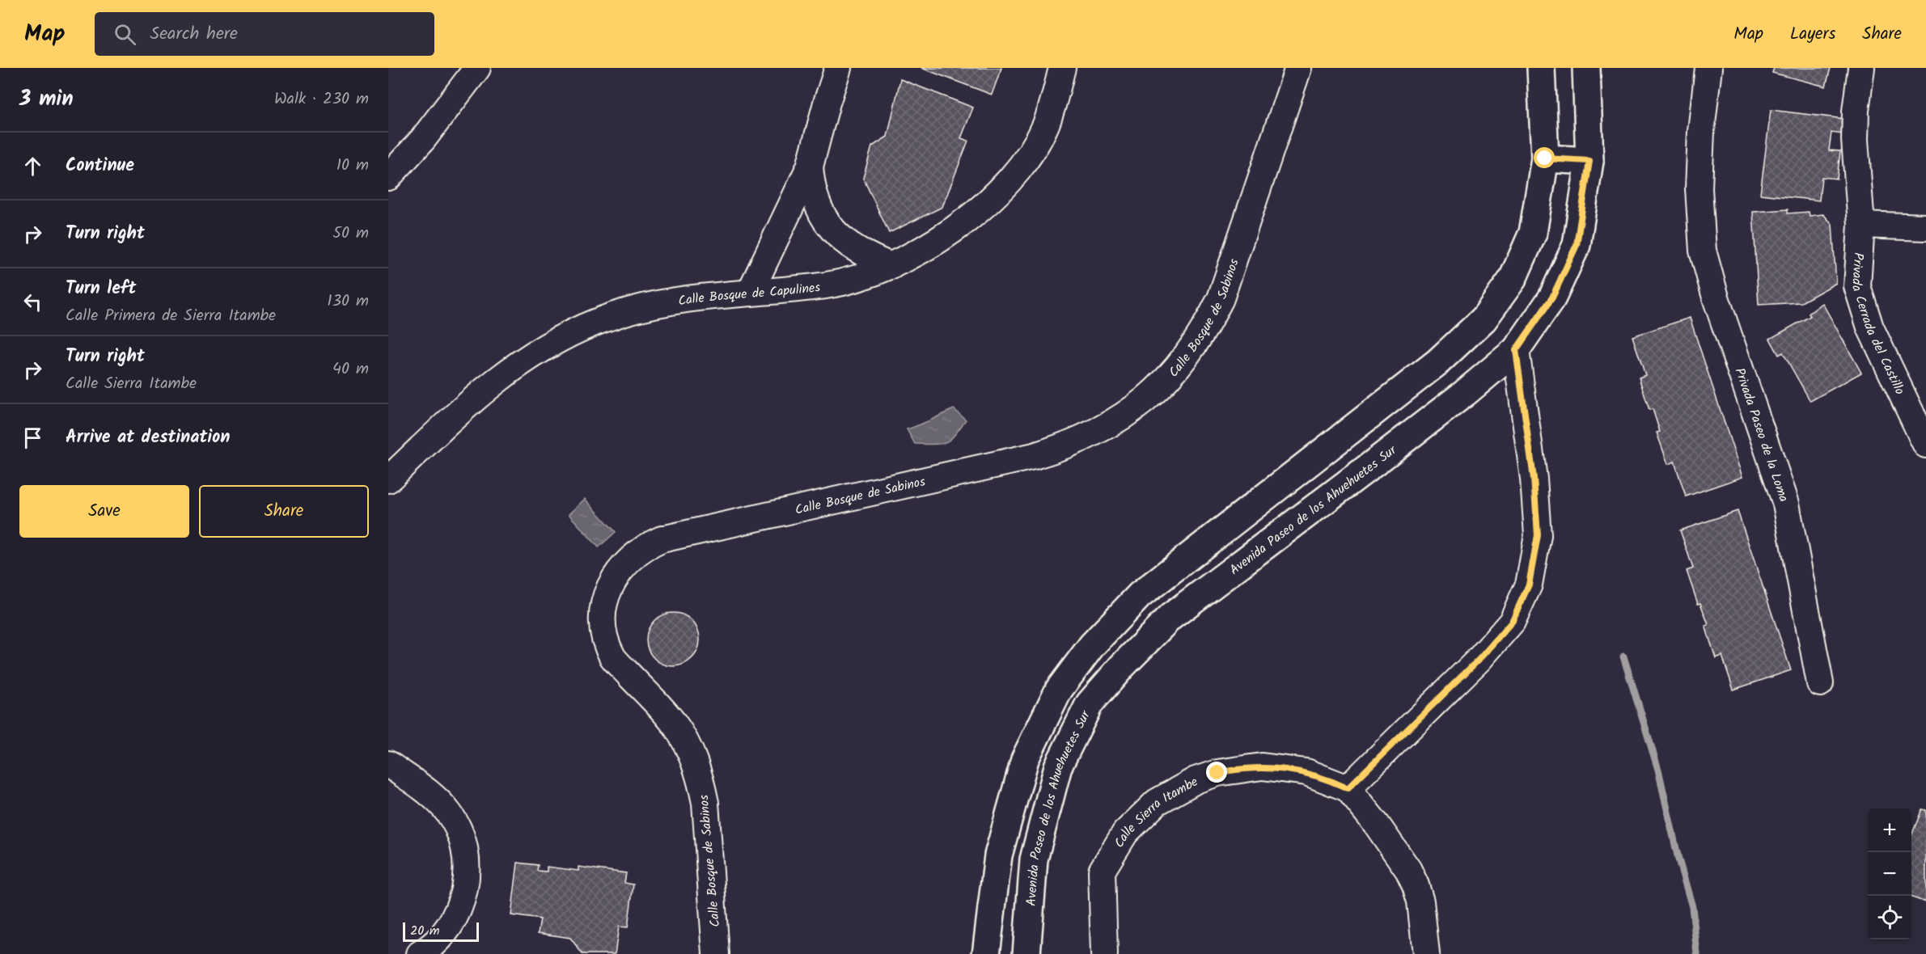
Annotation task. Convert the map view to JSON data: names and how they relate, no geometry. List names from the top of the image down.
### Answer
{
  "streets": {
    "street": [
      "Calle Bosque de Capulines",
      "Calle Bosque de Sabinos",
      "Privada Cerrada del Castillo",
      "Privada Paseo de la Loma",
      "Avenida Paseo de los Ahuehuetes Sur",
      "Calle Sierra Itambe"
    ]
  },
  "scale_bar": "20 m",
  "page": {
    "header": "Map",
    "search": "Search here",
    "nav": ["Map", "Layers", "Share"],
    "heading": ["3 min", "Walk · 230 m"],
    "list": [
      ["Continue", "10 m"],
      ["Turn right", "50 m"],
      ["Turn left", "Calle Primera de Sierra Itambe", "130 m"],
      ["Turn right", "Calle Sierra Itambe", "40 m"],
      "Arrive at destination"
    ],
    "buttons": ["Save", "Share"],
    "map_buttons": ["+", "−"],
    "scale": "20 m"
  }
}
